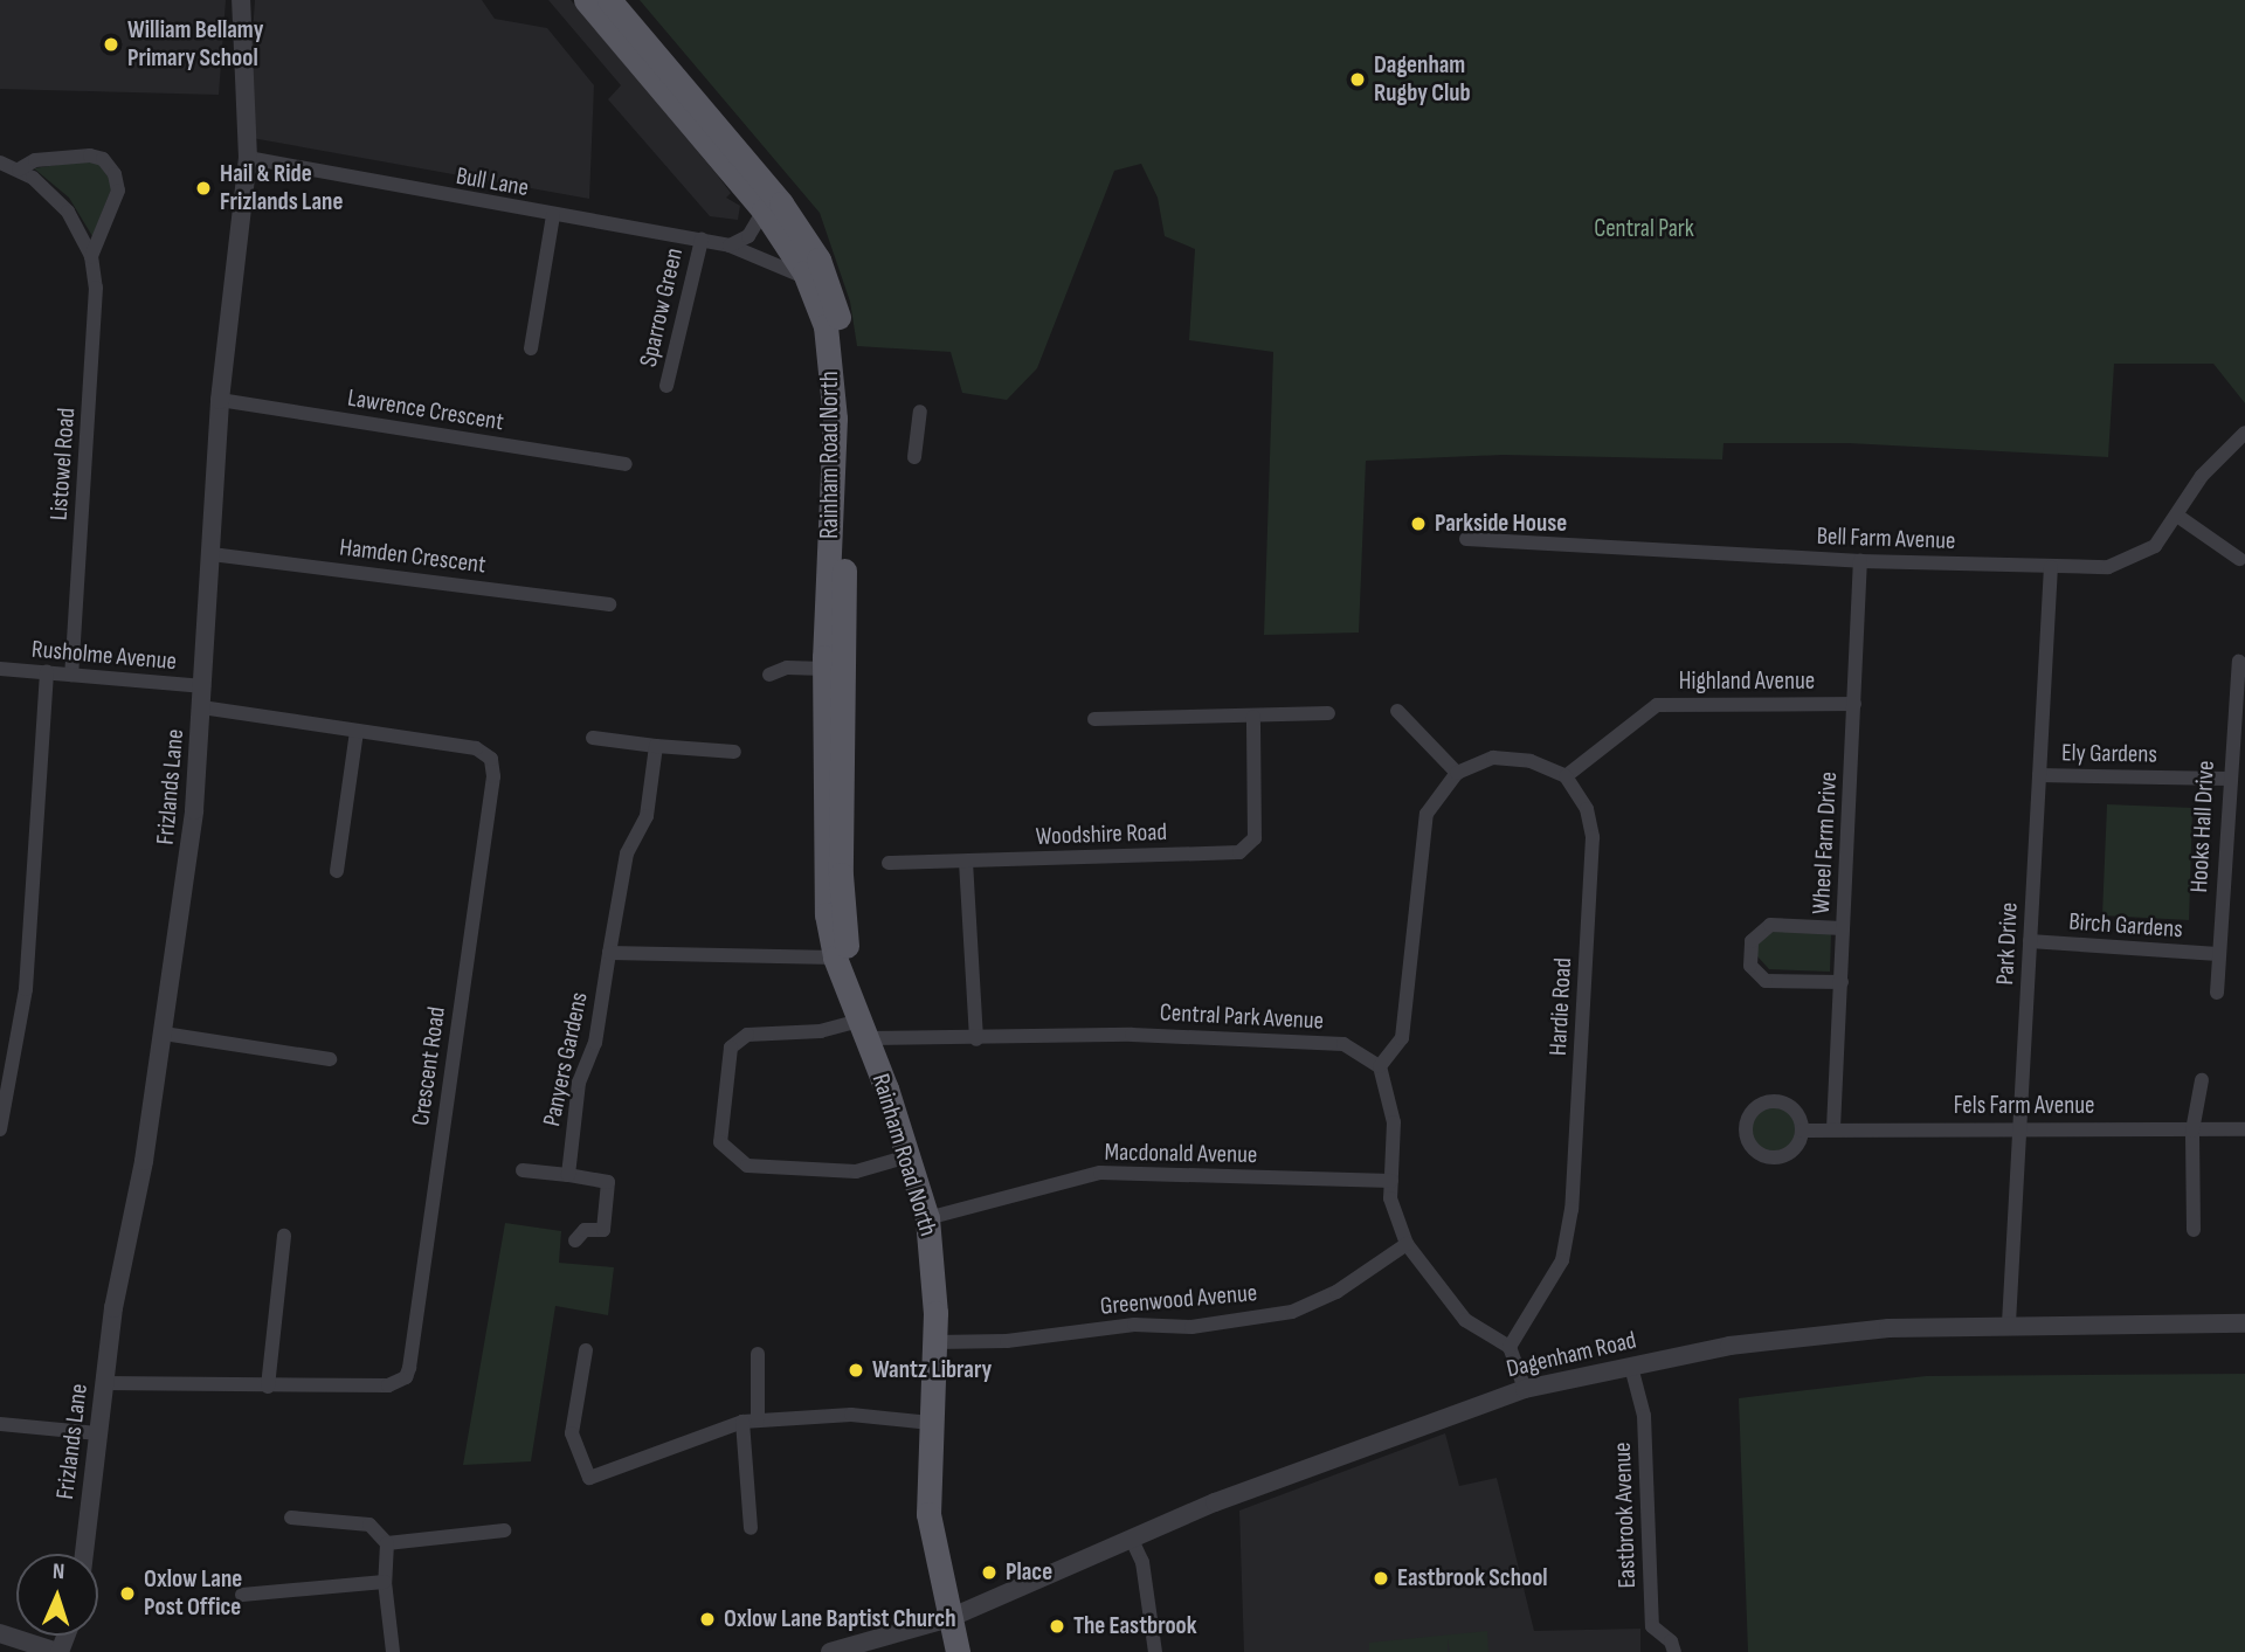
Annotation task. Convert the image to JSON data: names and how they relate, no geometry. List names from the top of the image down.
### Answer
{
  "streets": {
    "main road": ["Rainham Road North"],
    "street": [
      "Bull Lane",
      "Sparrow Green",
      "Lawrence Crescent",
      "Listowel Road",
      "Bell Farm Avenue",
      "Hamden Crescent",
      "Rusholme Avenue",
      "Highland Avenue",
      "Ely Gardens",
      "Frizlands Lane",
      "Hooks Hall Drive",
      "Woodshire Road",
      "Wheel Farm Drive",
      "Birch Gardens",
      "Park Drive",
      "Hardie Road",
      "Central Park Avenue",
      "Panyers Gardens",
      "Crescent Road",
      "Fels Farm Avenue",
      "Macdonald Avenue",
      "Greenwood Avenue",
      "Dagenham Road",
      "Eastbrook Avenue"
    ]
  },
  "crossings": [
    ["Bull Lane", "Sparrow Green"],
    ["Bull Lane", "Rainham Road North"],
    ["Bull Lane", "Frizlands Lane"],
    ["Lawrence Crescent", "Frizlands Lane"],
    ["Rainham Road North", "Central Park Avenue"],
    ["Rainham Road North", "Macdonald Avenue"],
    ["Rainham Road North", "Greenwood Avenue"],
    ["Rainham Road North", "Dagenham Road"],
    ["Listowel Road", "Rusholme Avenue"],
    ["Bell Farm Avenue", "Wheel Farm Drive"],
    ["Bell Farm Avenue", "Park Drive"],
    ["Hamden Crescent", "Frizlands Lane"],
    ["Rusholme Avenue", "Frizlands Lane"],
    ["Highland Avenue", "Wheel Farm Drive"],
    ["Highland Avenue", "Hardie Road"],
    ["Ely Gardens", "Hooks Hall Drive"],
    ["Ely Gardens", "Park Drive"],
    ["Frizlands Lane", "Crescent Road"],
    ["Hooks Hall Drive", "Birch Gardens"],
    ["Wheel Farm Drive", "Fels Farm Avenue"],
    ["Birch Gardens", "Park Drive"],
    ["Park Drive", "Fels Farm Avenue"],
    ["Park Drive", "Dagenham Road"],
    ["Dagenham Road", "Eastbrook Avenue"]
  ],
  "parks": ["Central Park"],
  "places": [
    "William Bellamy Primary School",
    "Dagenham Rugby Club",
    "Hail & Ride Frizlands Lane",
    "Parkside House",
    "Wantz Library",
    "Place",
    "Eastbrook School",
    "Oxlow Lane Post Office",
    "Oxlow Lane Baptist Church",
    "The Eastbrook"
  ],
  "north": "top"
}
